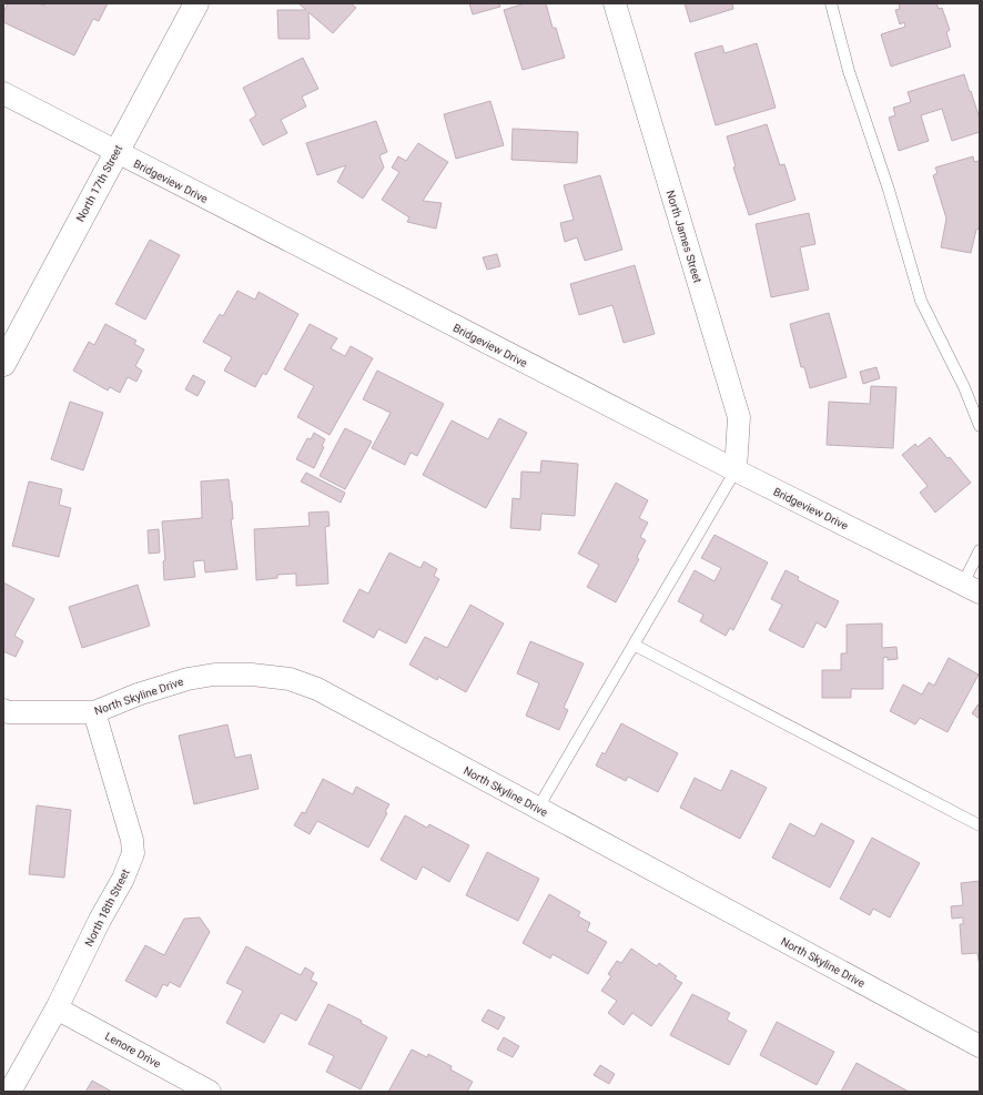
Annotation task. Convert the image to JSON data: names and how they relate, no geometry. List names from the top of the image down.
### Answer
{
  "streets": {
    "street": [
      "Bridgeview Drive",
      "North 17th Street",
      "North James Street",
      "North Skyline Drive",
      "North 18th Street",
      "Lenore Drive"
    ]
  },
  "crossings": [
    ["Bridgeview Drive", "North 17th Street"],
    ["Bridgeview Drive", "North James Street"],
    ["North Skyline Drive", "North 18th Street"],
    ["North 18th Street", "Lenore Drive"]
  ]
}
